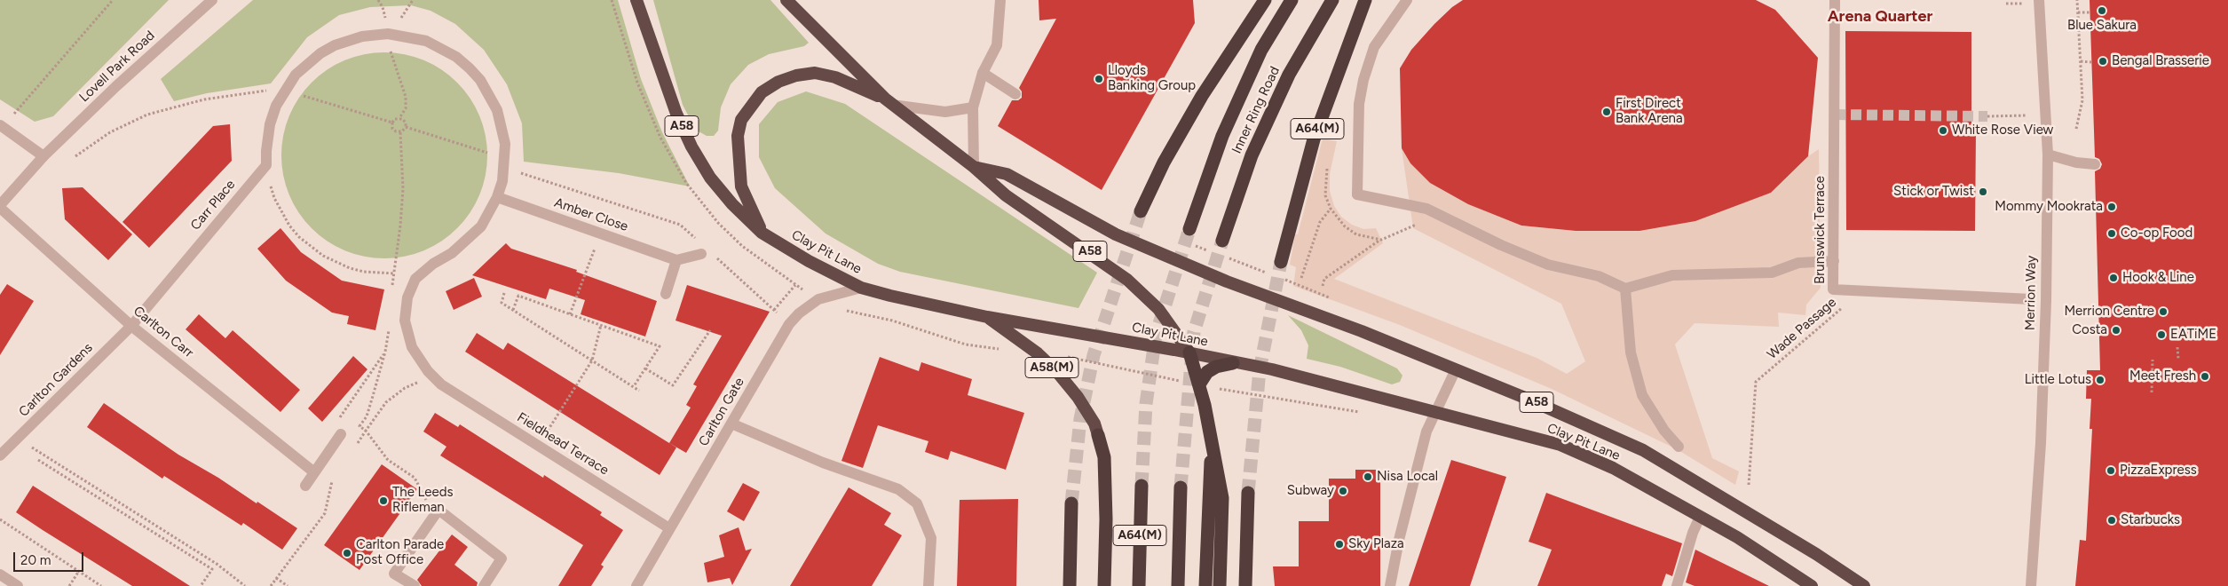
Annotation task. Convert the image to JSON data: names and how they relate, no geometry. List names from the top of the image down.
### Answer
{
  "streets": {
    "highway": [
      "Inner Ring Road",
      "A58",
      "A64(M)",
      "Clay Pit Lane",
      "A58(M)"
    ],
    "street": [
      "Lovell Park Road",
      "Carr Place",
      "Amber Close",
      "Brunswick Terrace",
      "Merrion Way",
      "Carlton Carr",
      "Carlton Gardens",
      "Carlton Gate",
      "Fieldhead Terrace"
    ],
    "path": ["Wade Passage"]
  },
  "crossings": [
    ["Lovell Park Road", "Carlton Carr"],
    ["A58", "Clay Pit Lane"],
    ["Carr Place", "Carlton Carr"],
    ["Carr Place", "Carlton Gardens"],
    ["Amber Close", "Fieldhead Terrace"],
    ["Brunswick Terrace", "Wade Passage"],
    ["Clay Pit Lane", "A58(M)"],
    ["Clay Pit Lane", "Carlton Gate"],
    ["Carlton Carr", "Carlton Gardens"],
    ["Carlton Gate", "Fieldhead Terrace"]
  ],
  "districts": ["Arena Quarter"],
  "places": [
    "Blue Sakura",
    "Bengal Brasserie",
    "Lloyds Banking Group",
    "First Direct Bank Arena",
    "White Rose View",
    "Stick or Twist",
    "Mommy Mookrata",
    "Co-op Food",
    "Hook & Line",
    "Merrion Centre",
    "Costa",
    "EATiME",
    "Meet Fresh",
    "Little Lotus",
    "PizzaExpress",
    "Nisa Local",
    "Subway",
    "The Leeds Rifleman",
    "Starbucks",
    "Sky Plaza",
    "Carlton Parade Post Office"
  ],
  "scale_bar": "20 m"
}
